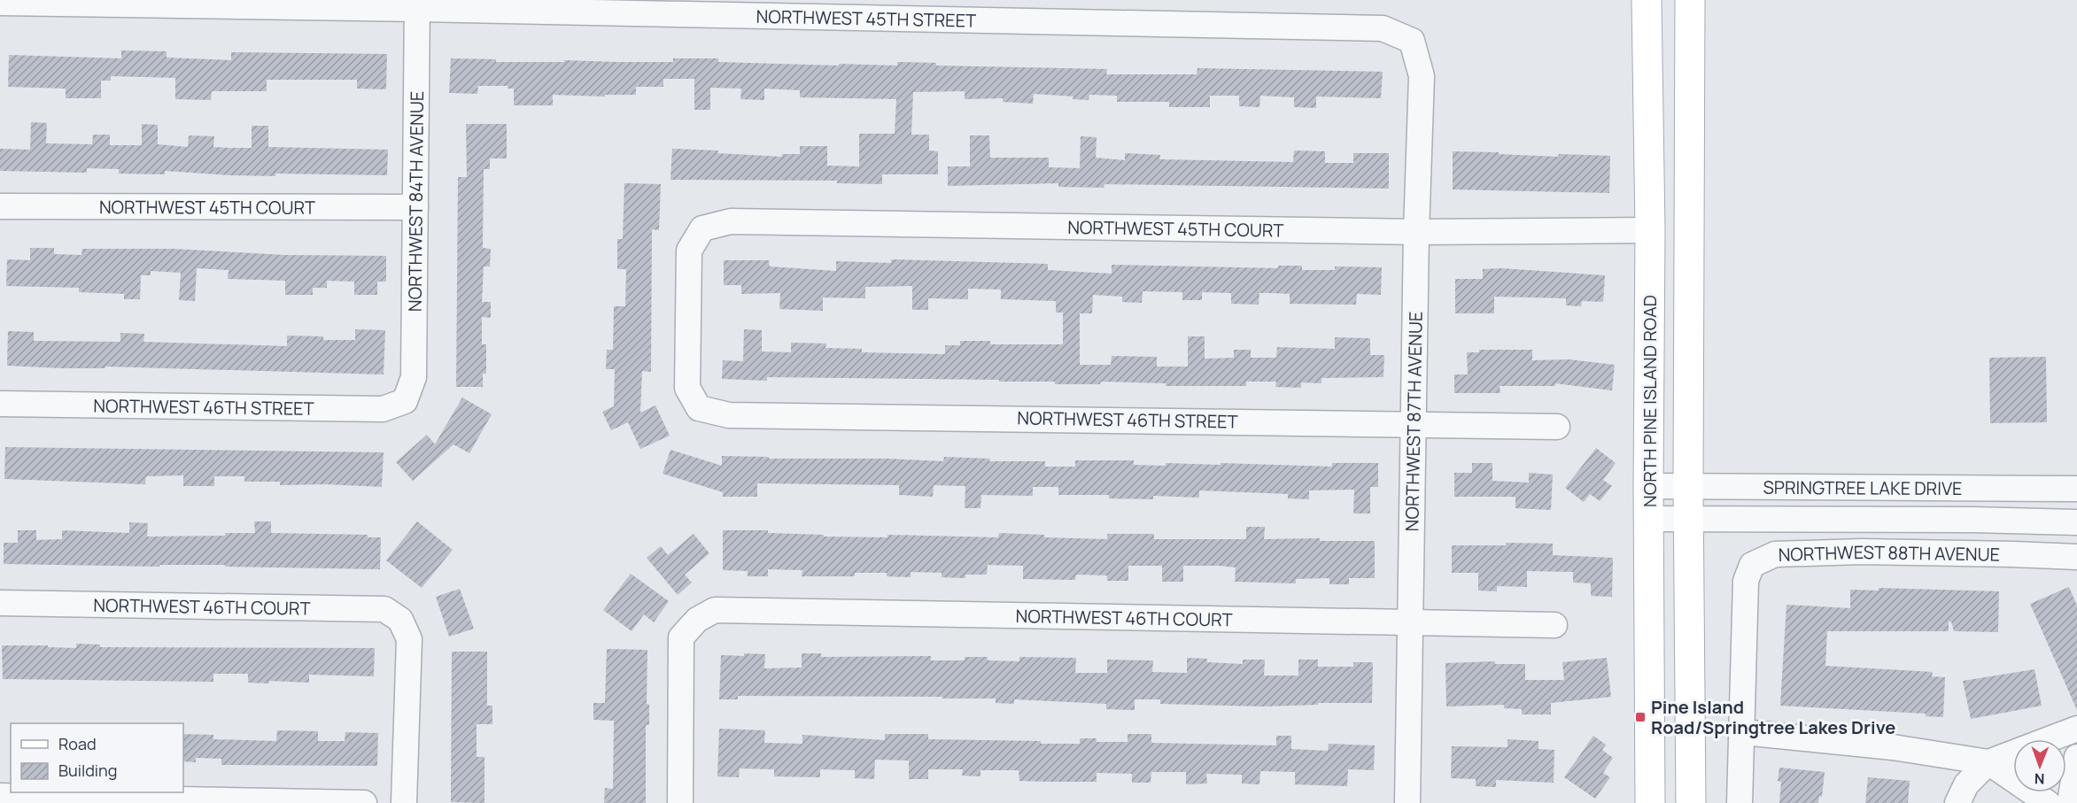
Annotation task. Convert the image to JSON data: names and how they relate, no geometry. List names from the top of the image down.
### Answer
{
  "streets": {
    "main road": ["NORTH PINE ISLAND ROAD"],
    "street": [
      "NORTHWEST 45TH STREET",
      "NORTHWEST 84TH AVENUE",
      "NORTHWEST 45TH COURT",
      "NORTHWEST 46TH STREET",
      "NORTHWEST 87TH AVENUE",
      "SPRINGTREE LAKE DRIVE",
      "NORTHWEST 88TH AVENUE",
      "NORTHWEST 46TH COURT"
    ]
  },
  "crossings": [
    ["NORTHWEST 45TH STREET", "NORTHWEST 84TH AVENUE"],
    ["NORTHWEST 45TH STREET", "NORTHWEST 87TH AVENUE"],
    ["NORTHWEST 84TH AVENUE", "NORTHWEST 45TH COURT"],
    ["NORTHWEST 84TH AVENUE", "NORTHWEST 46TH STREET"],
    ["NORTHWEST 45TH COURT", "NORTH PINE ISLAND ROAD"],
    ["NORTHWEST 45TH COURT", "NORTHWEST 46TH STREET"],
    ["NORTHWEST 45TH COURT", "NORTHWEST 87TH AVENUE"],
    ["NORTH PINE ISLAND ROAD", "SPRINGTREE LAKE DRIVE"],
    ["NORTHWEST 46TH STREET", "NORTHWEST 87TH AVENUE"],
    ["NORTHWEST 87TH AVENUE", "NORTHWEST 46TH COURT"]
  ],
  "places": {
    "transit": ["Pine Island Road/Springtree Lakes Drive"]
  },
  "legend": ["Road", "Building"],
  "north": "bottom"
}
